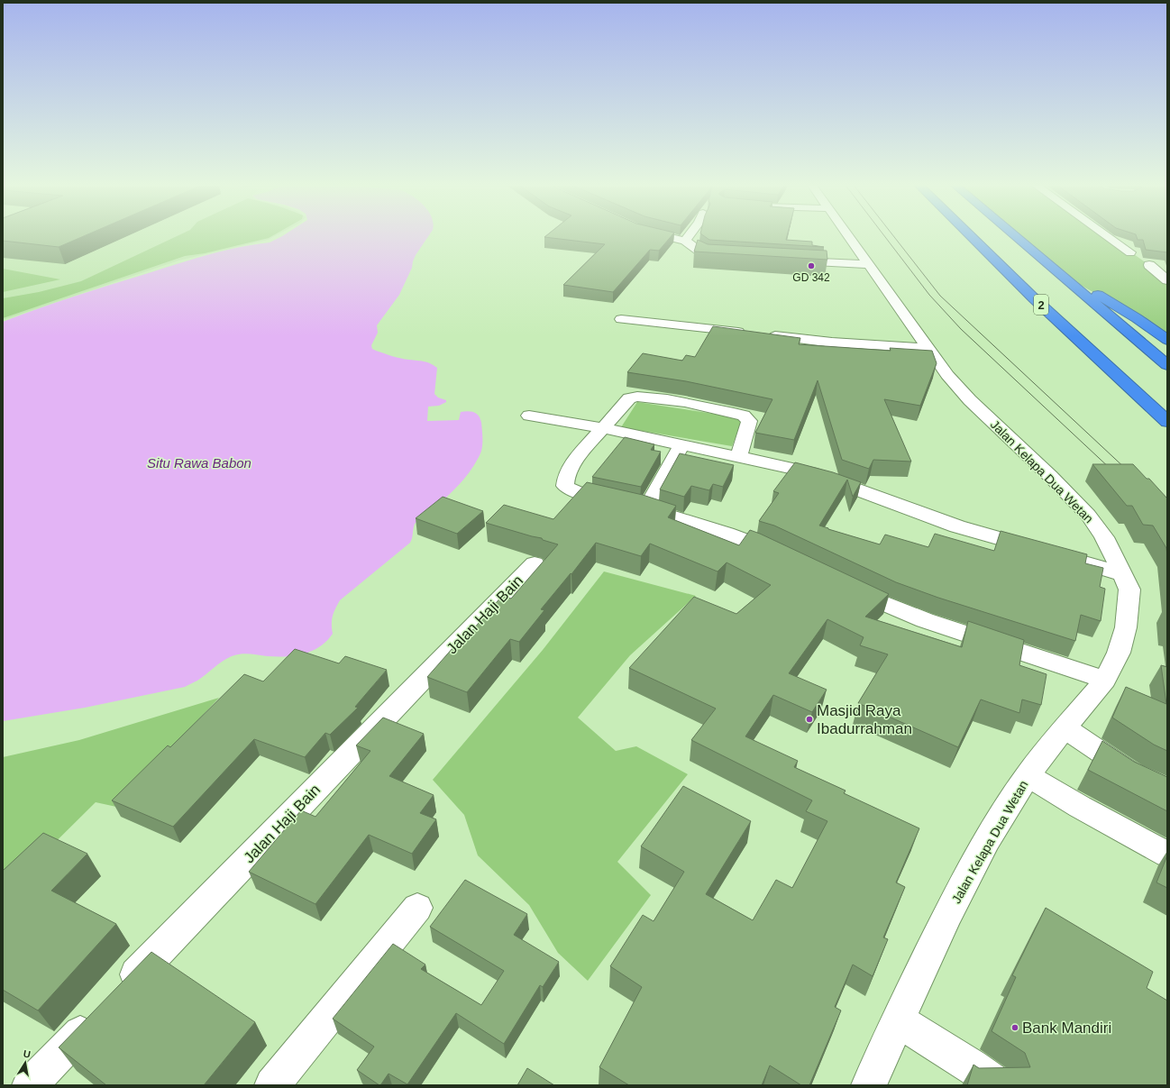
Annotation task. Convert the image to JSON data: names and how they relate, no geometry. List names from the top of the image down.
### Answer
{
  "streets": {
    "highway": ["2"],
    "street": ["Jalan Kelapa Dua Wetan", "Jalan Haji Bain"]
  },
  "water": ["Situ Rawa Babon"],
  "places": ["GD 342", "Masjid Raya Ibadurrahman", "Bank Mandiri"],
  "north": "top"
}
